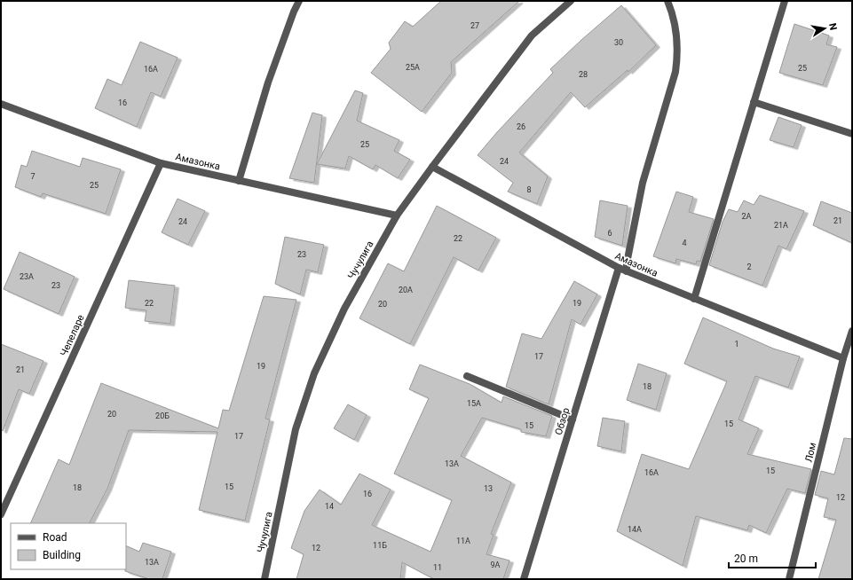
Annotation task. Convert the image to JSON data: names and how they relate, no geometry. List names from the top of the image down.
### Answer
{
  "streets": {
    "street": [
      "Амазонка",
      "Чучулига",
      "Чепеларе",
      "Обзор",
      "Лом"
    ]
  },
  "crossings": [
    ["Амазонка", "Чучулига"],
    ["Амазонка", "Чепеларе"],
    ["Амазонка", "Обзор"],
    ["Амазонка", "Лом"]
  ],
  "house_numbers": [
    "27",
    "30",
    "25А",
    "25",
    "16А",
    "28",
    "16",
    "26",
    "25",
    "24",
    "7",
    "25",
    "8",
    "2А",
    "21",
    "24",
    "21А",
    "6",
    "22",
    "4",
    "23",
    "2",
    "23А",
    "23",
    "20А",
    "22",
    "19",
    "20",
    "1",
    "17",
    "19",
    "21",
    "18",
    "15А",
    "20",
    "20Б",
    "15",
    "15",
    "17",
    "13А",
    "15",
    "16А",
    "15",
    "18",
    "13",
    "16",
    "12",
    "14",
    "14А",
    "11А",
    "11Б",
    "12",
    "13А",
    "9А",
    "11"
  ],
  "legend": ["Road", "Building"],
  "scale_bar": "20 m",
  "north": "right"
}
